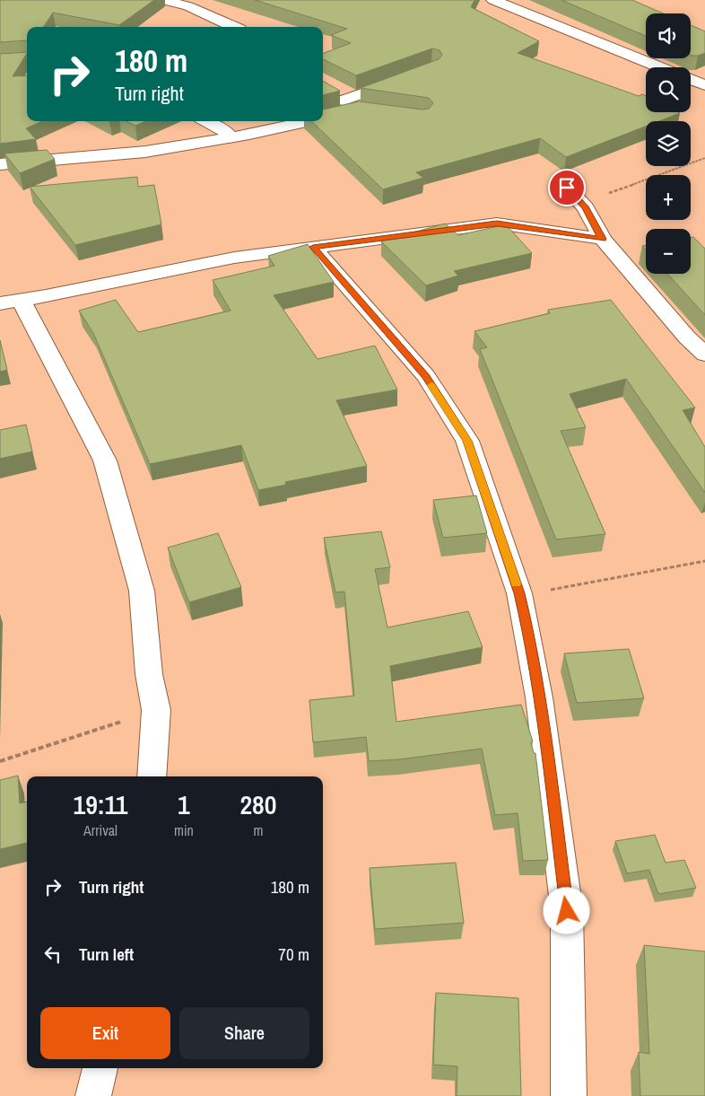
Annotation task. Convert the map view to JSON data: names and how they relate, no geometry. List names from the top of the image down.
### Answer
{
  "page": {
    "map_buttons": ["+", "−"],
    "turn": ["180 m", "Turn right"],
    "eta": [
      "19:11",
      "Arrival",
      "1",
      "min",
      "280",
      "m"
    ],
    "list": [
      {
        "name": "Turn right",
        "value": "180 m"
      },
      {
        "name": "Turn left",
        "value": "70 m"
      }
    ],
    "buttons": ["Exit", "Share"]
  }
}
